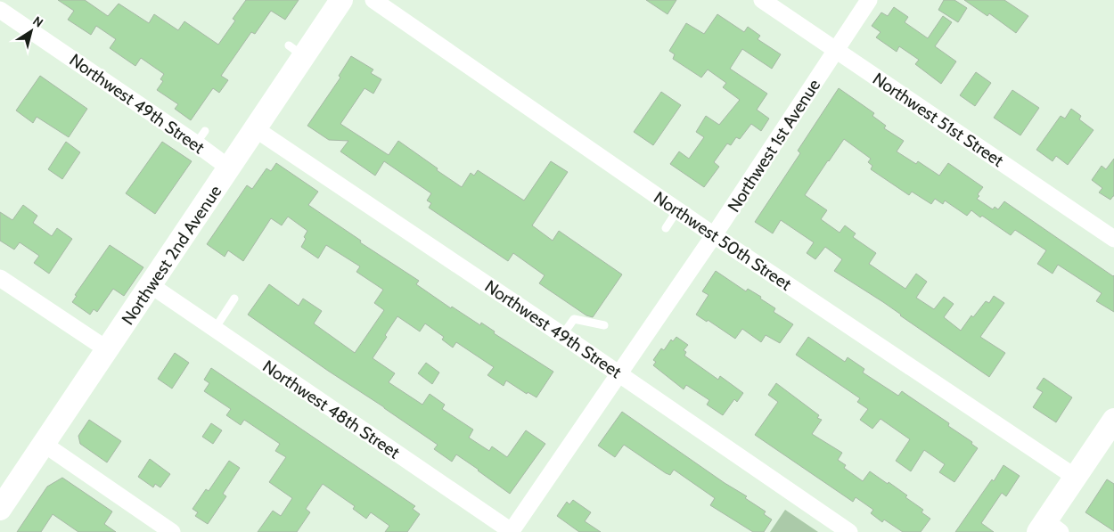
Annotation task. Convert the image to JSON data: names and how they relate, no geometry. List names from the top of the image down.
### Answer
{
  "streets": {
    "street": [
      "Northwest 49th Street",
      "Northwest 51st Street",
      "Northwest 1st Avenue",
      "Northwest 50th Street",
      "Northwest 2nd Avenue",
      "Northwest 48th Street"
    ]
  },
  "crossings": [
    ["Northwest 49th Street", "Northwest 1st Avenue"],
    ["Northwest 49th Street", "Northwest 2nd Avenue"],
    ["Northwest 51st Street", "Northwest 1st Avenue"],
    ["Northwest 1st Avenue", "Northwest 50th Street"],
    ["Northwest 1st Avenue", "Northwest 48th Street"],
    ["Northwest 2nd Avenue", "Northwest 48th Street"]
  ],
  "north": "top right"
}
